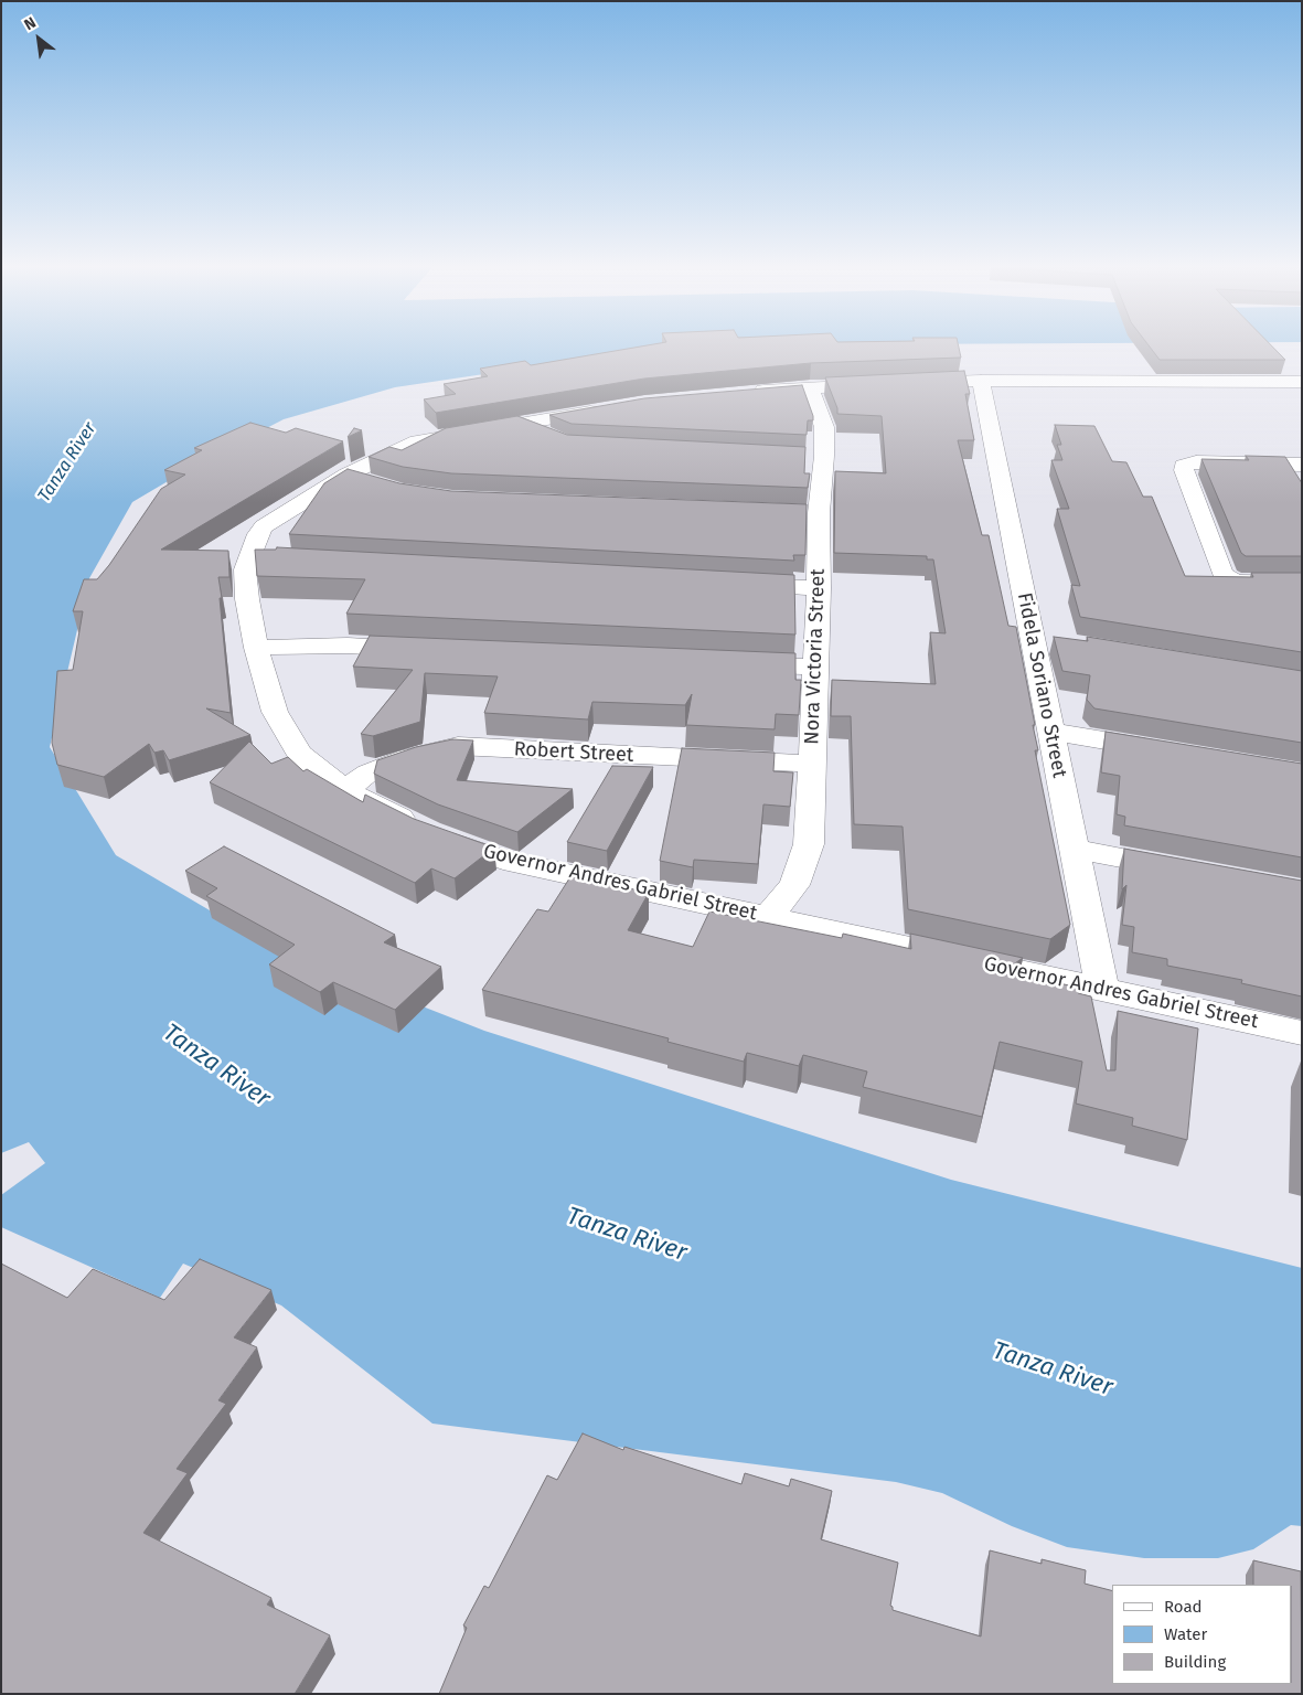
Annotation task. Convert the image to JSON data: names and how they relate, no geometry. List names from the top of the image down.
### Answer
{
  "streets": {
    "street": [
      "Nora Victoria Street",
      "Fidela Soriano Street",
      "Robert Street",
      "Governor Andres Gabriel Street"
    ]
  },
  "crossings": [
    ["Nora Victoria Street", "Robert Street"],
    ["Nora Victoria Street", "Governor Andres Gabriel Street"],
    ["Fidela Soriano Street", "Governor Andres Gabriel Street"],
    ["Robert Street", "Governor Andres Gabriel Street"]
  ],
  "water": ["Tanza River"],
  "legend": ["Road", "Water", "Building"],
  "north": "top left"
}
